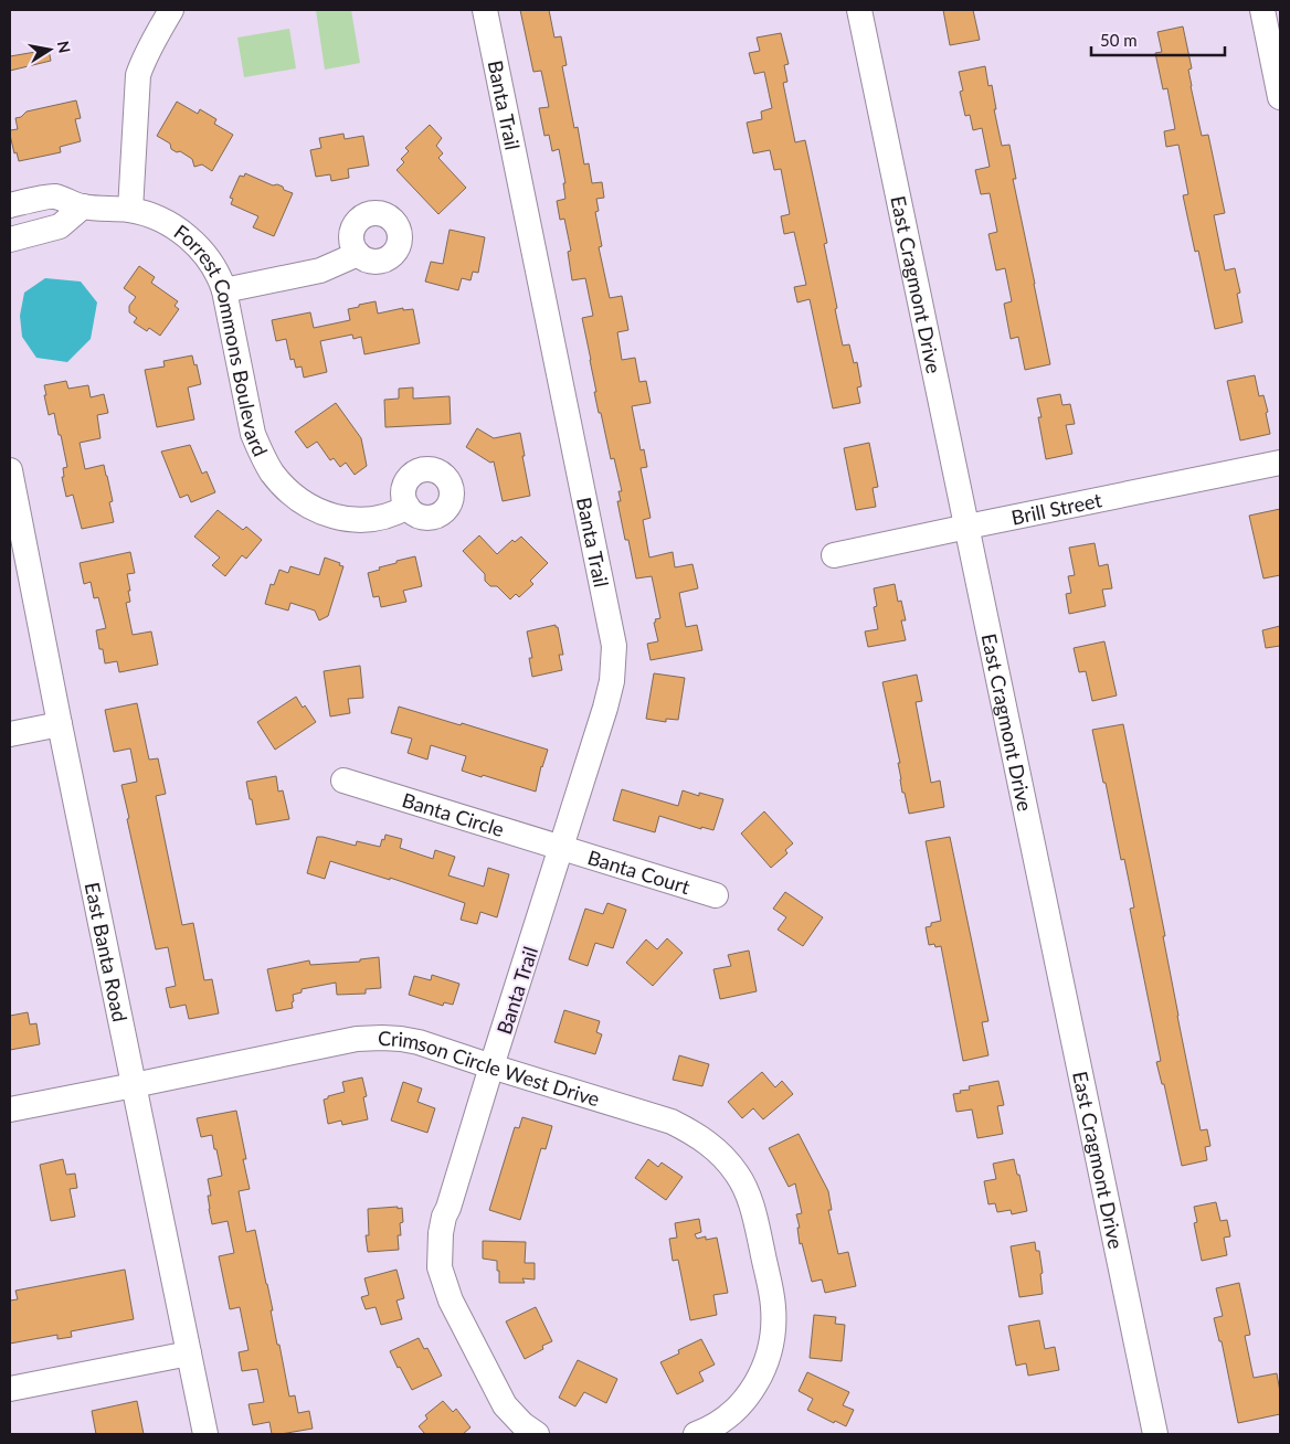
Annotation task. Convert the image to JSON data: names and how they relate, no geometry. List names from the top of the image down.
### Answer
{
  "streets": {
    "street": [
      "Banta Trail",
      "East Cragmont Drive",
      "Forrest Commons Boulevard",
      "Brill Street",
      "Banta Circle",
      "Banta Court",
      "East Banta Road",
      "Crimson Circle West Drive"
    ]
  },
  "crossings": [
    ["Banta Trail", "Banta Circle"],
    ["Banta Trail", "Banta Court"],
    ["Banta Trail", "Crimson Circle West Drive"],
    ["East Cragmont Drive", "Brill Street"],
    ["Banta Circle", "Banta Court"],
    ["East Banta Road", "Crimson Circle West Drive"]
  ],
  "scale_bar": "50 m",
  "north": "right"
}
